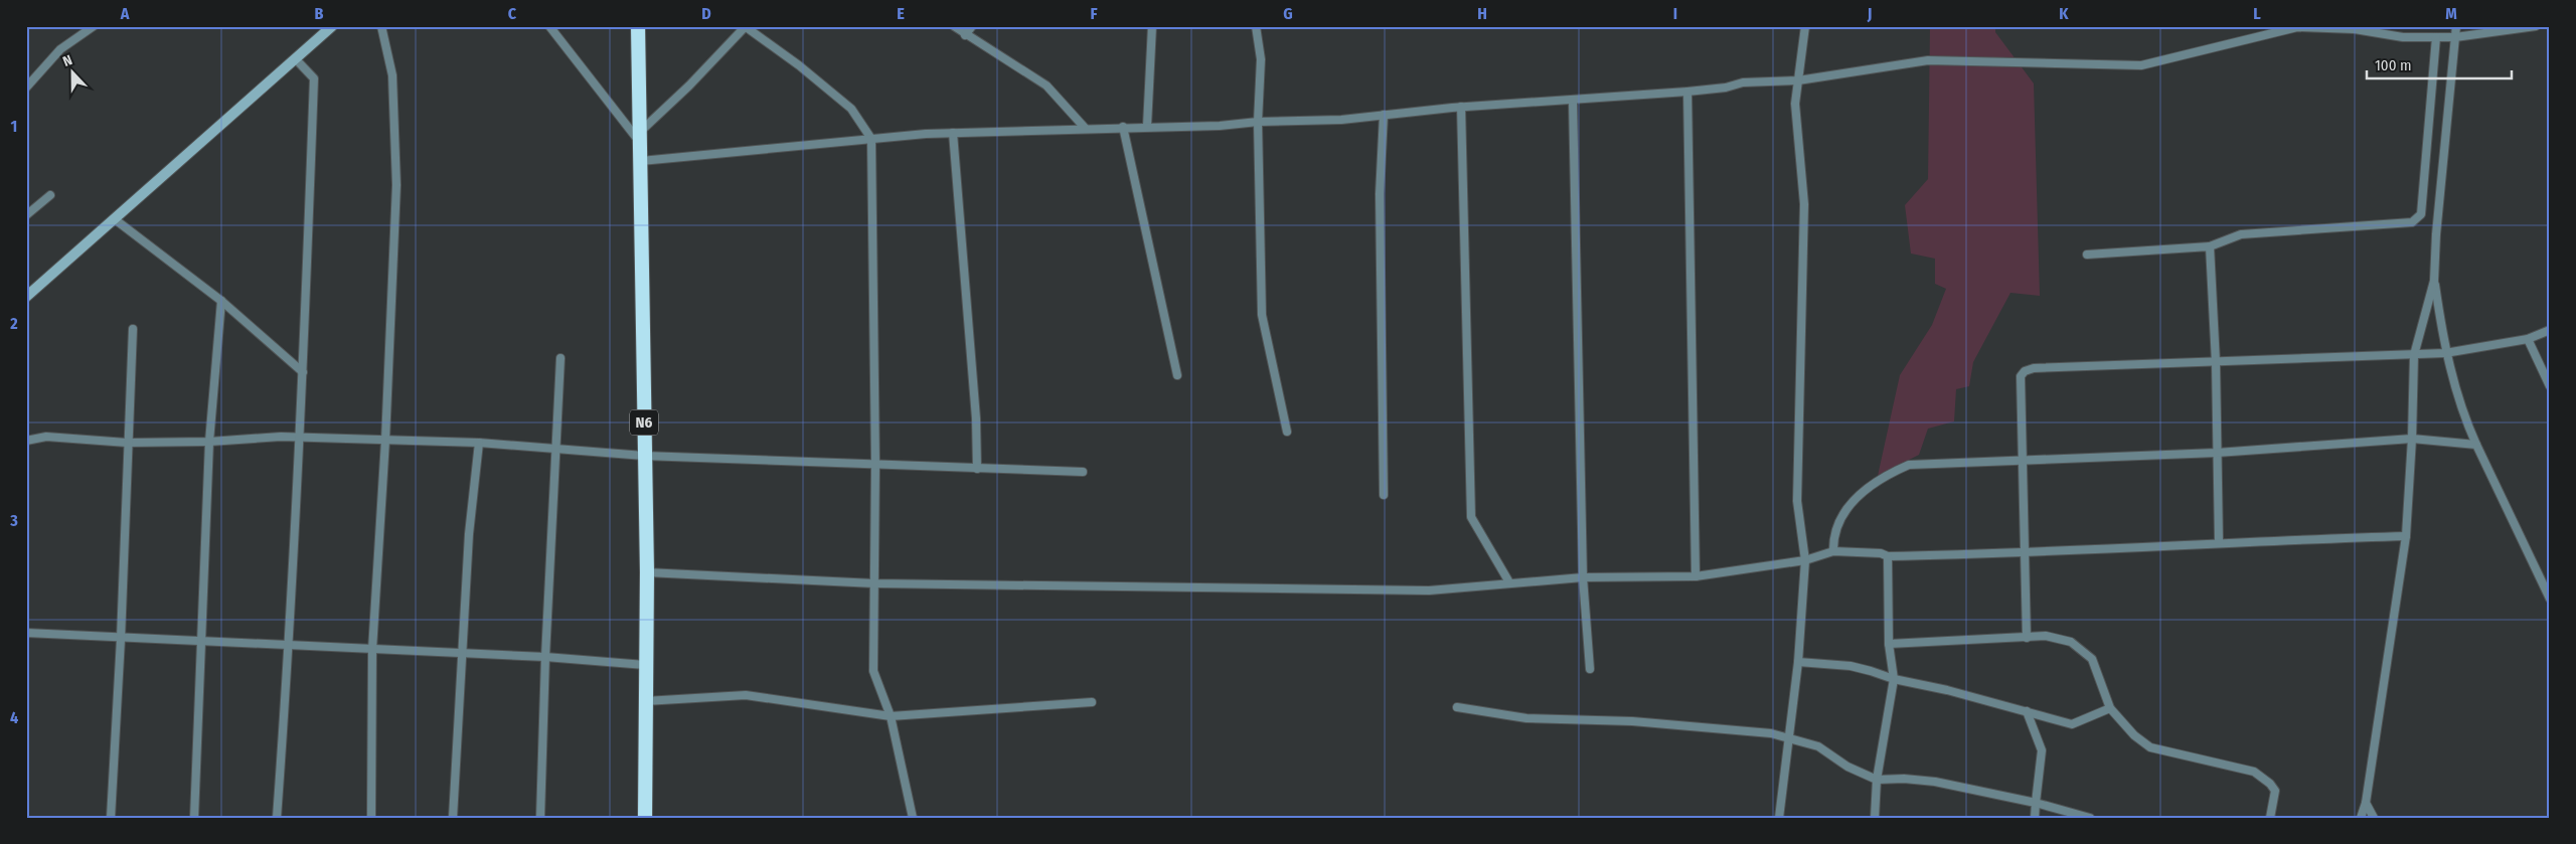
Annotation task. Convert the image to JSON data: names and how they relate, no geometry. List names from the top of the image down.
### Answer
{
  "streets": {
    "highway": ["N6"]
  },
  "scale_bar": "100 m",
  "north": "top",
  "grid": {
    "columns": [
      "A",
      "B",
      "C",
      "D",
      "E",
      "F",
      "G",
      "H",
      "I",
      "J",
      "K",
      "L",
      "M"
    ],
    "rows": [
      "1",
      "2",
      "3",
      "4"
    ]
  }
}
